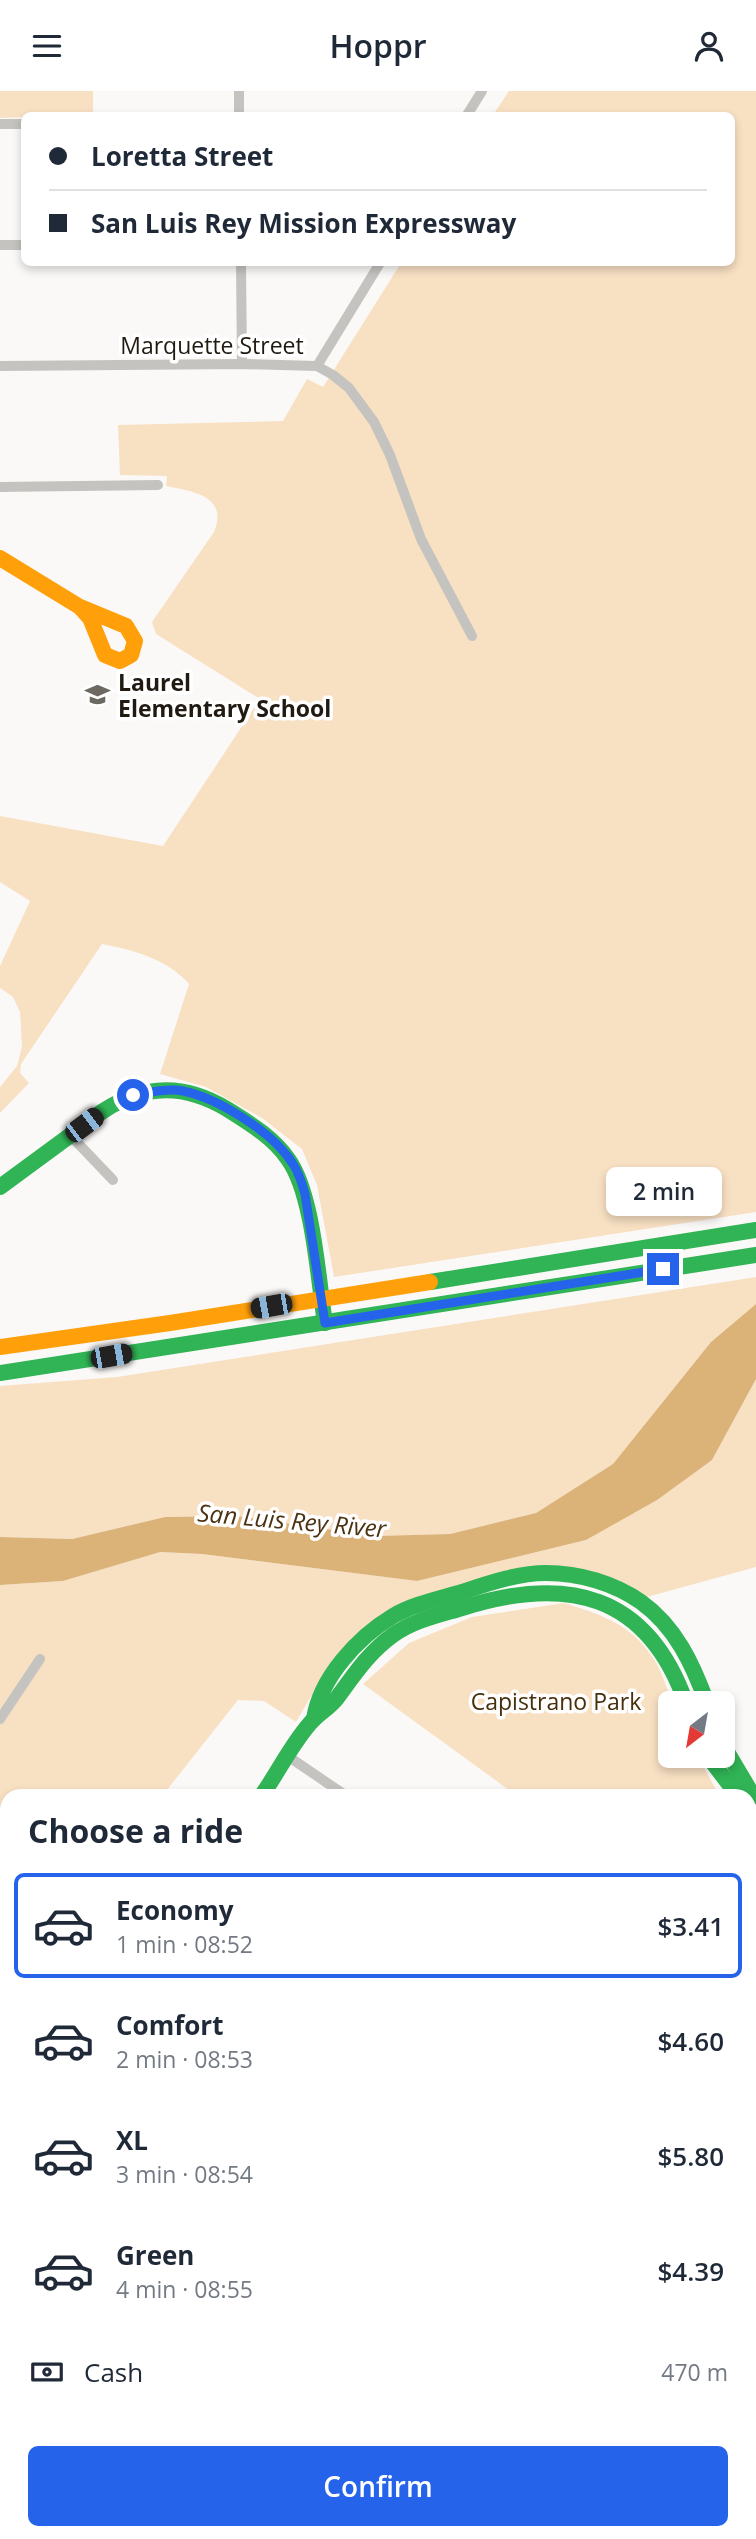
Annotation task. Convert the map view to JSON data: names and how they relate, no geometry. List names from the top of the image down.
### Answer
{
  "streets": {
    "street": ["Marquette Street"]
  },
  "water": ["San Luis Rey River"],
  "parks": ["Capistrano Park"],
  "places": {
    "school or university": ["Laurel Elementary School"]
  },
  "north": "bottom left",
  "page": {
    "header": "Hoppr",
    "banner": ["Loretta Street", "San Luis Rey Mission Expressway"],
    "bubble": "2 min",
    "heading": "Choose a ride",
    "list": [
      {
        "name": "Economy",
        "note": "1 min · 08:52",
        "value": "$3.41"
      },
      {
        "name": "Comfort",
        "note": "2 min · 08:53",
        "value": "$4.60"
      },
      {
        "name": "XL",
        "note": "3 min · 08:54",
        "value": "$5.80"
      },
      {
        "name": "Green",
        "note": "4 min · 08:55",
        "value": "$4.39"
      }
    ],
    "pay": ["Cash", "470 m"],
    "buttons": "Confirm"
  }
}
